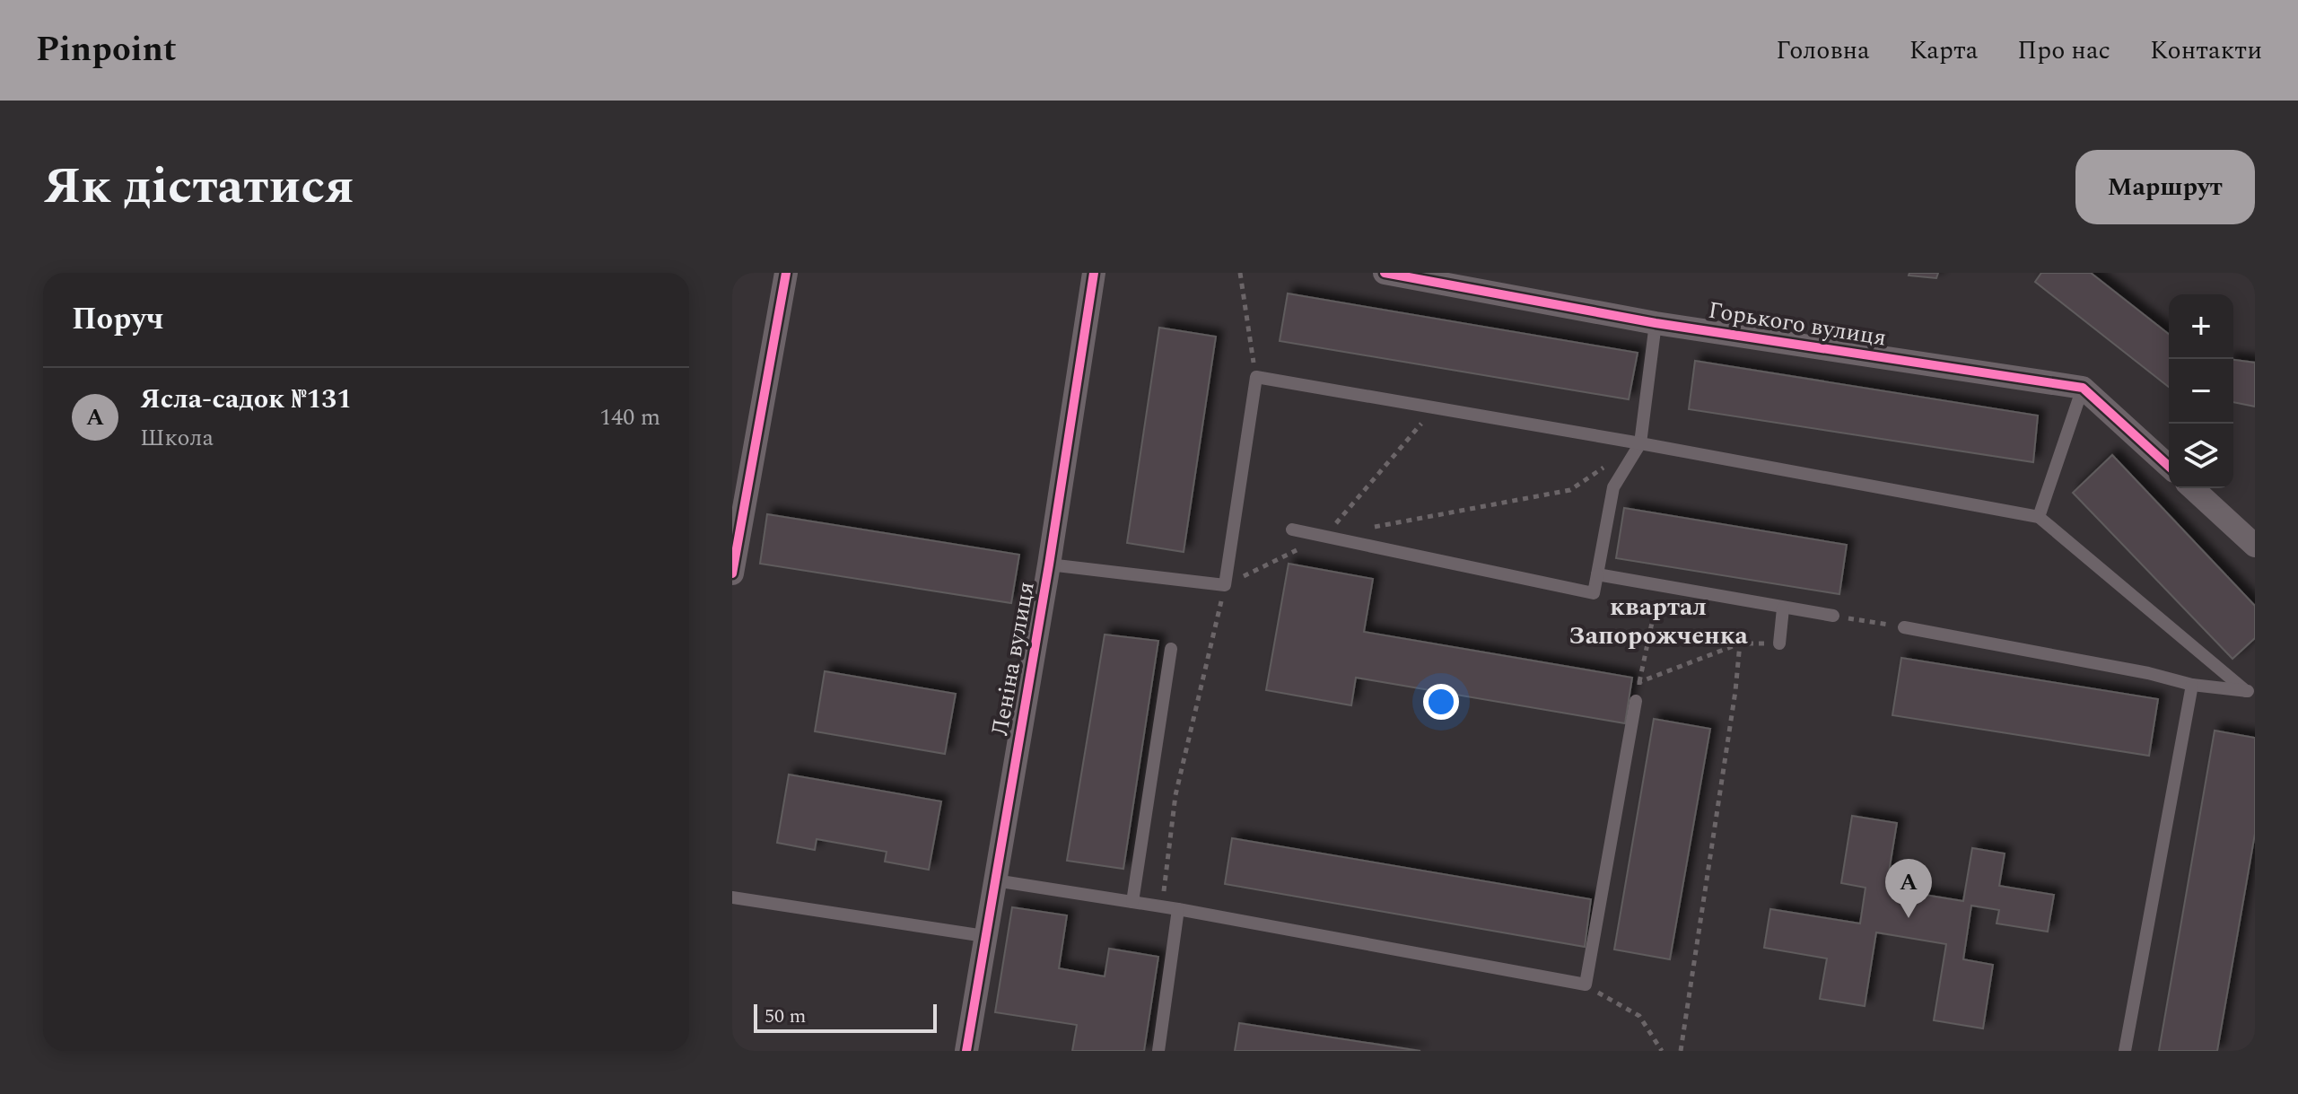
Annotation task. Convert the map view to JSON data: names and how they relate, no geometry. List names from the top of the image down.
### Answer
{
  "streets": {
    "street": ["Горького вулиця", "Леніна вулиця"]
  },
  "districts": ["квартал Запорожченка"],
  "scale_bar": "50 m",
  "page": {
    "header": "Pinpoint",
    "nav": [
      "Головна",
      "Карта",
      "Про нас",
      "Контакти"
    ],
    "title": "Як дістатися",
    "buttons": "Маршрут",
    "heading": "Поруч",
    "map_buttons": ["+", "−"],
    "list": [
      {
        "mark": "A",
        "name": "Ясла-садок №131",
        "note": "Школа",
        "value": "140 m"
      }
    ],
    "pins": "A",
    "scale": "50 m"
  }
}
